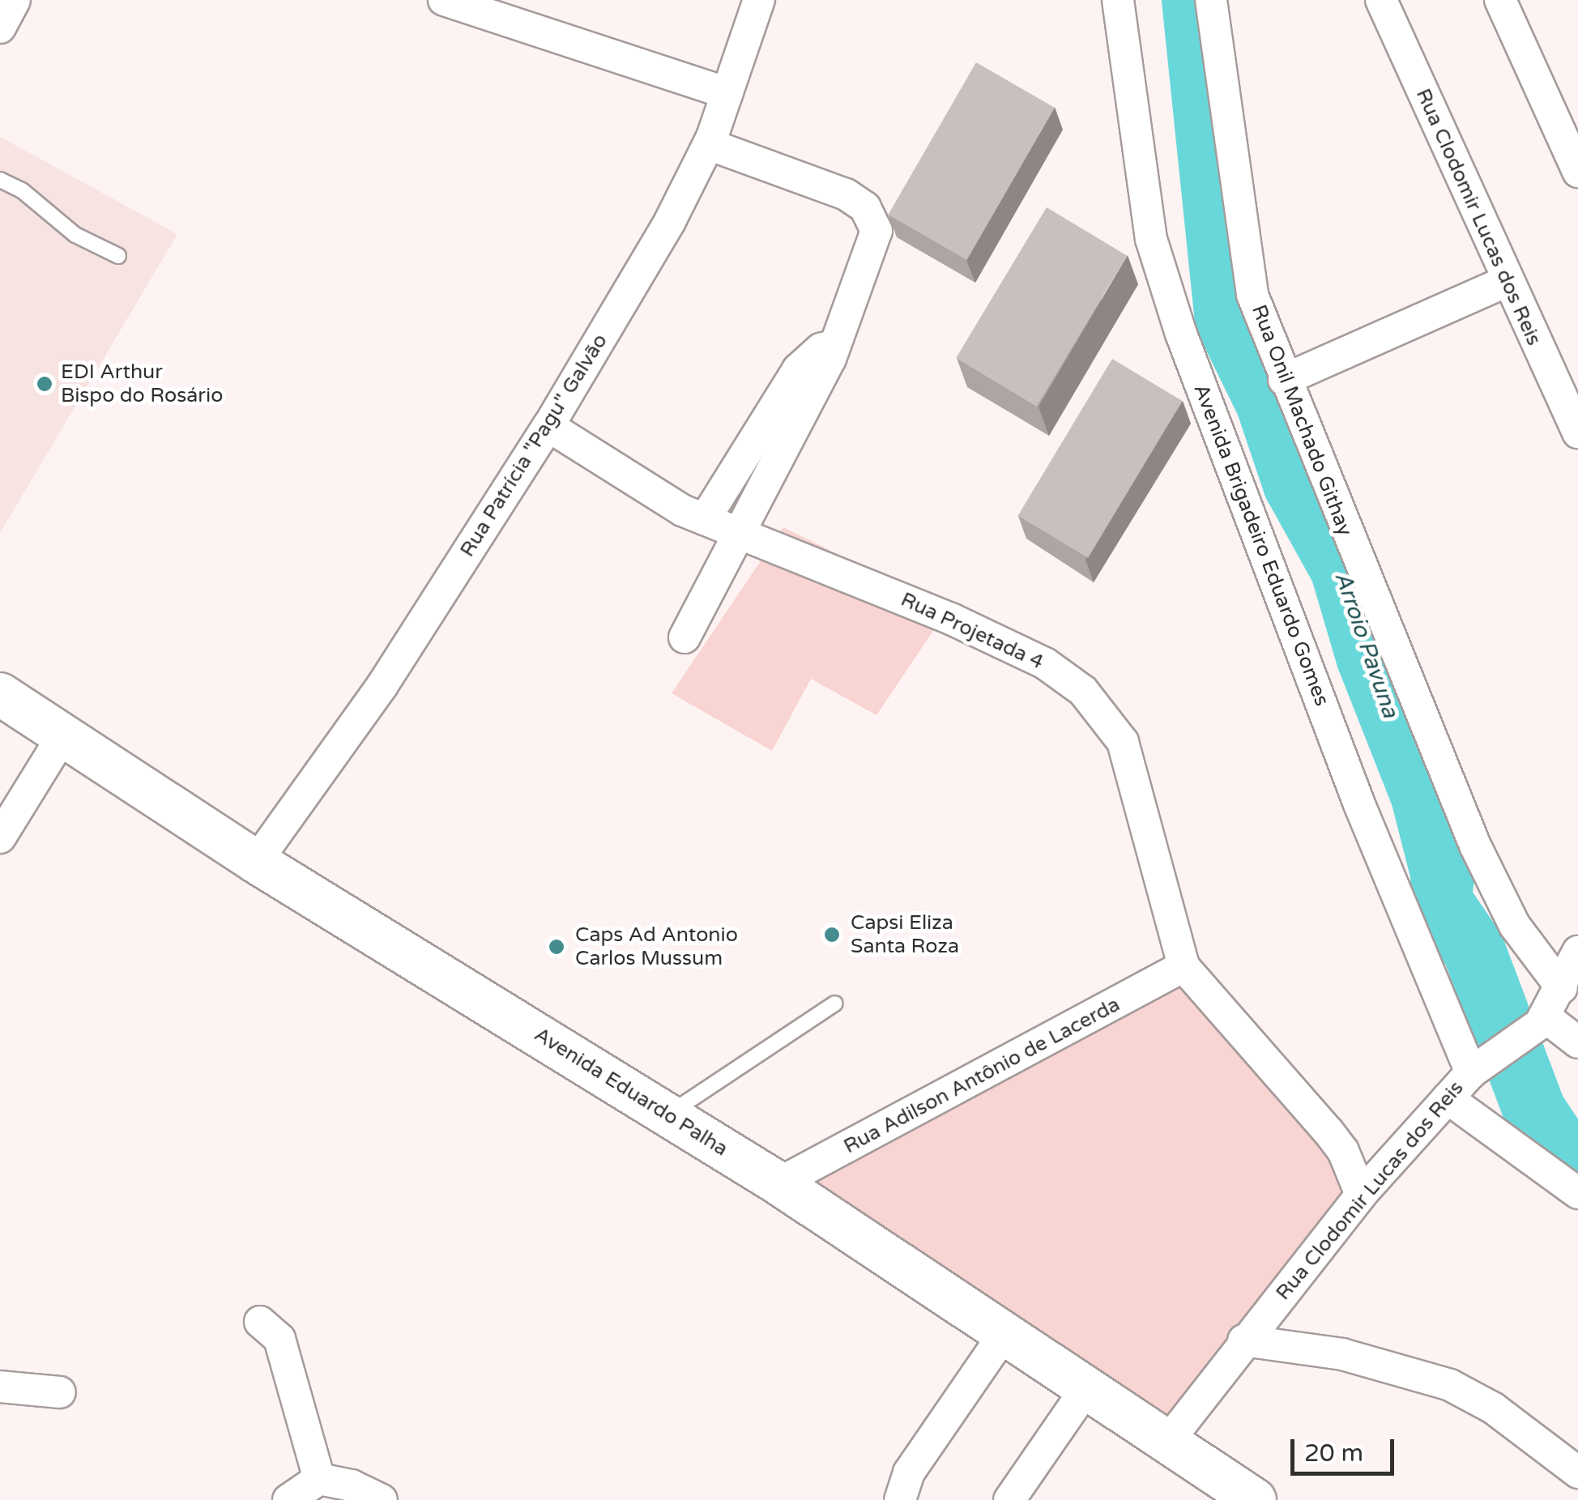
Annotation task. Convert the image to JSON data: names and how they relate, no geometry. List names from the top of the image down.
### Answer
{
  "streets": {
    "street": [
      "Rua Clodomir Lucas dos Reis",
      "Rua Onil Machado Githay",
      "Rua Patrícia \"Pagu\" Galvão",
      "Avenida Brigadeiro Eduardo Gomes",
      "Rua Projetada 4",
      "Rua Adilson Antônio de Lacerda",
      "Avenida Eduardo Palha"
    ]
  },
  "crossings": [
    ["Rua Clodomir Lucas dos Reis", "Rua Onil Machado Githay"],
    ["Rua Clodomir Lucas dos Reis", "Avenida Brigadeiro Eduardo Gomes"],
    ["Rua Clodomir Lucas dos Reis", "Rua Projetada 4"],
    ["Rua Clodomir Lucas dos Reis", "Avenida Eduardo Palha"],
    ["Rua Patrícia \"Pagu\" Galvão", "Rua Projetada 4"],
    ["Rua Patrícia \"Pagu\" Galvão", "Avenida Eduardo Palha"],
    ["Rua Projetada 4", "Rua Adilson Antônio de Lacerda"],
    ["Rua Adilson Antônio de Lacerda", "Avenida Eduardo Palha"]
  ],
  "water": ["Arroio Pavuna"],
  "places": ["EDI Arthur Bispo do Rosário", "Capsi Eliza Santa Roza", "Caps Ad Antonio Carlos Mussum"],
  "scale_bar": "20 m"
}
